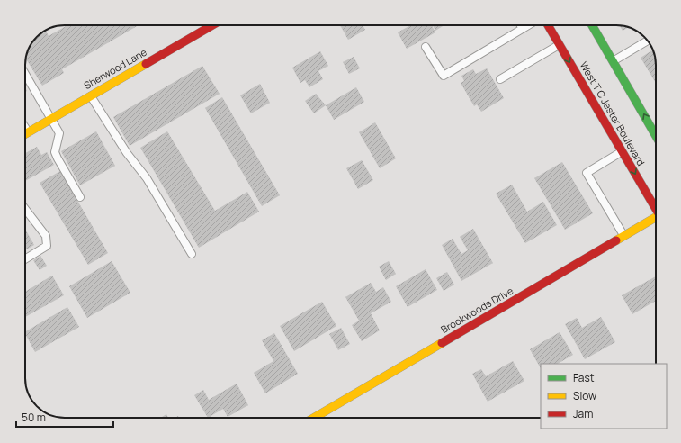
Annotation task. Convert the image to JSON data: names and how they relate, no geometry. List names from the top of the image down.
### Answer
{
  "streets": {
    "street": ["Sherwood Lane", "West T C Jester Boulevard", "Brookwoods Drive"]
  },
  "legend": ["Fast", "Slow", "Jam"],
  "scale_bar": "50 m"
}
